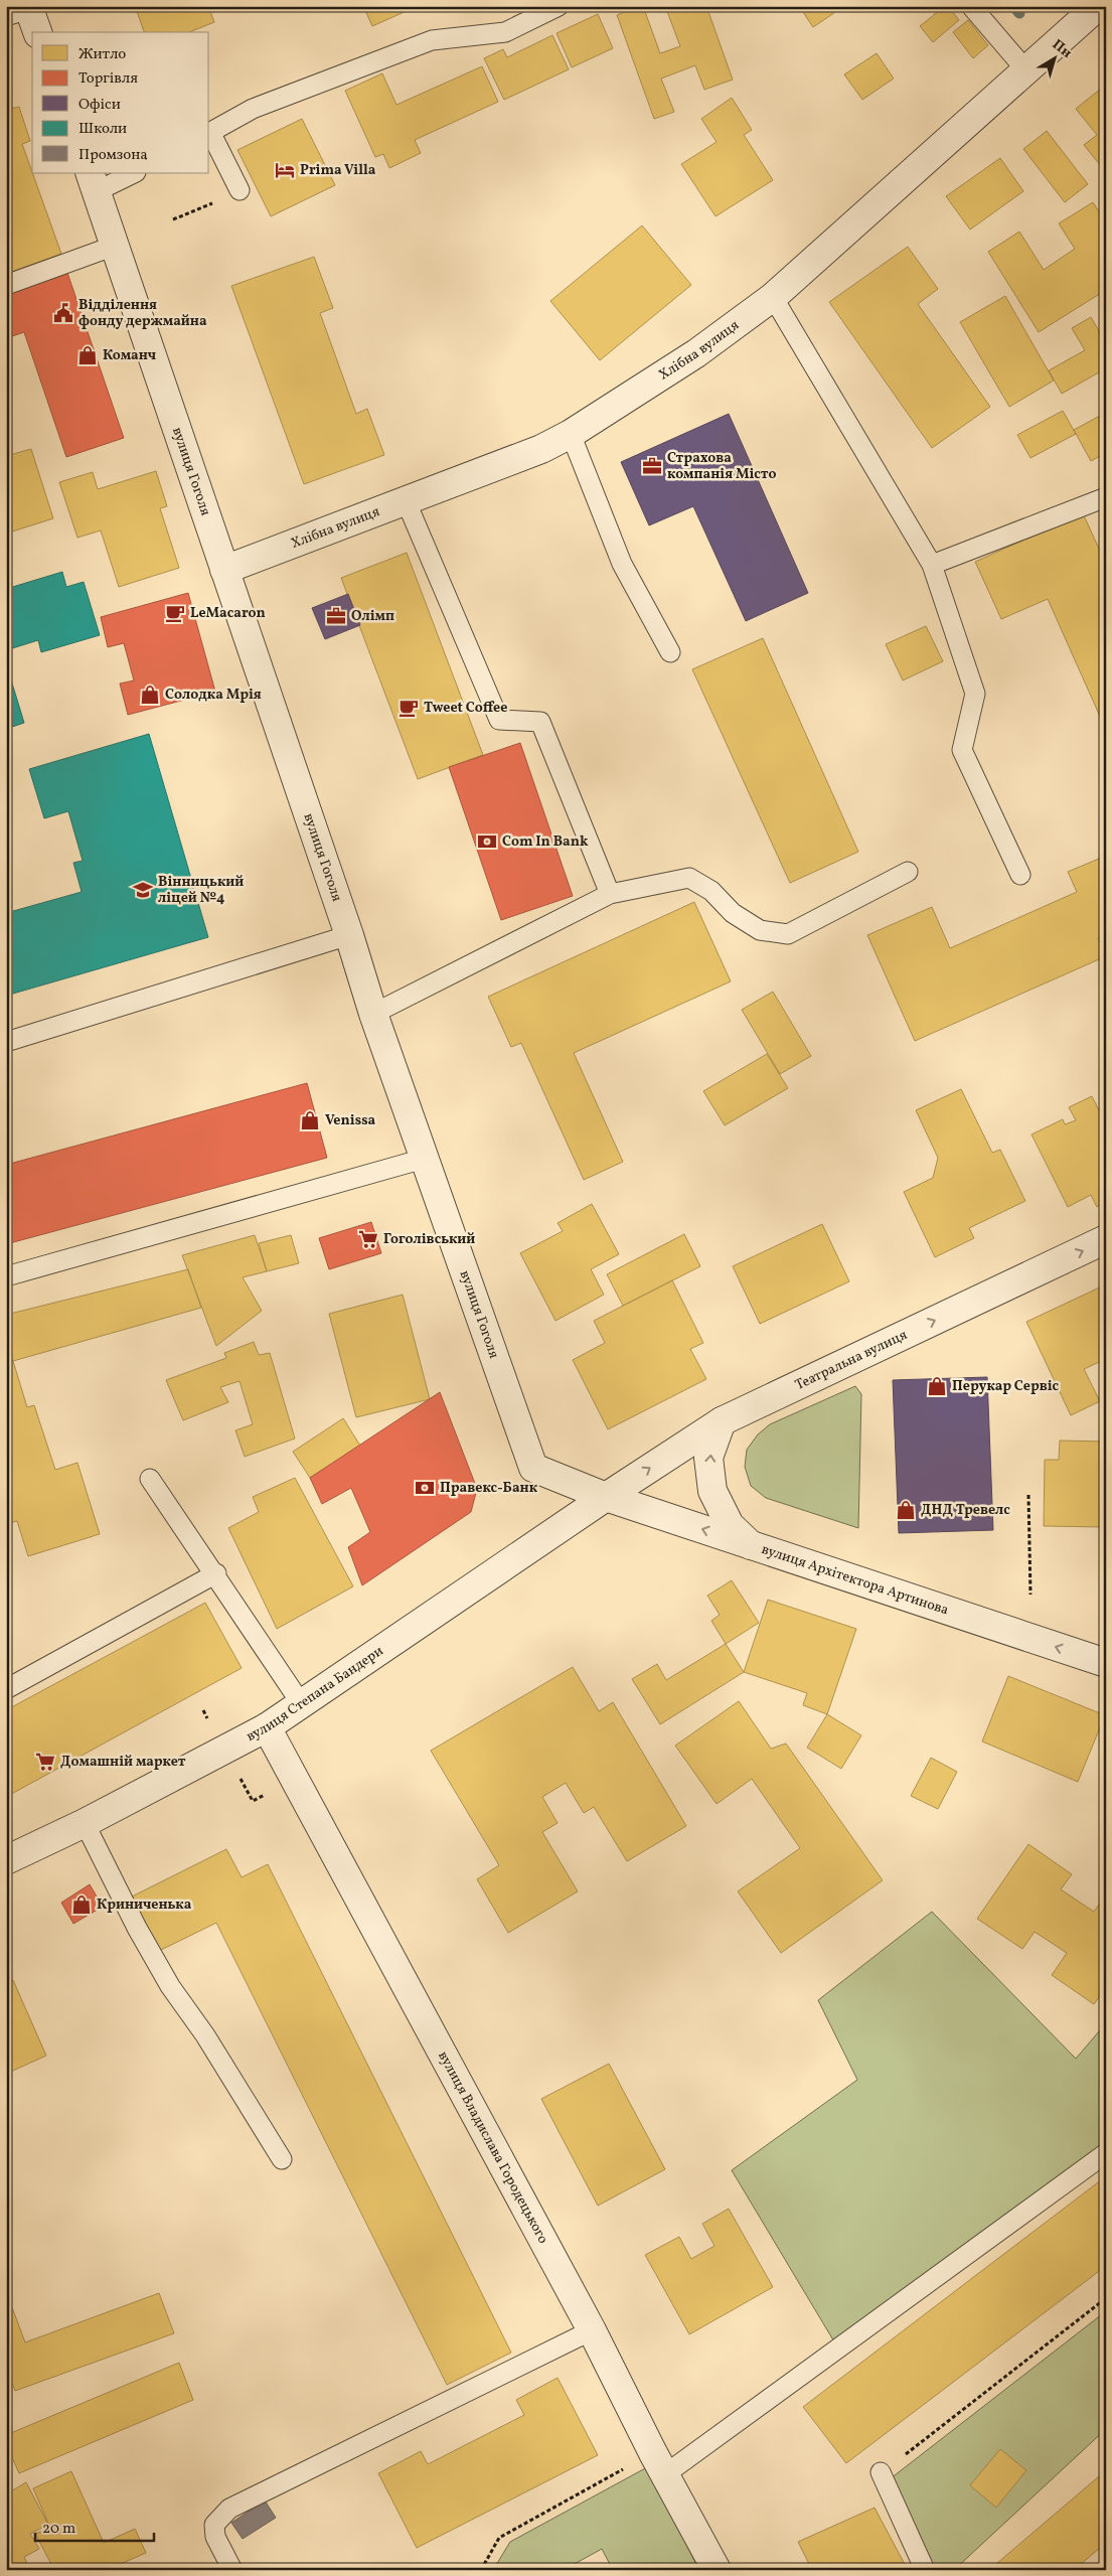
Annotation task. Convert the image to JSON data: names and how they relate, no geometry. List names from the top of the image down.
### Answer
{
  "streets": {
    "street": [
      "Хлібна вулиця",
      "вулиця Гоголя",
      "Театральна вулиця",
      "вулиця Архітектора Артинова",
      "вулиця Степана Бандери",
      "вулиця Владислава Городецького"
    ]
  },
  "crossings": [
    ["Хлібна вулиця", "вулиця Гоголя"],
    ["вулиця Гоголя", "Театральна вулиця"],
    ["вулиця Гоголя", "вулиця Архітектора Артинова"],
    ["вулиця Гоголя", "вулиця Степана Бандери"],
    ["Театральна вулиця", "вулиця Архітектора Артинова"],
    ["Театральна вулиця", "вулиця Степана Бандери"],
    ["вулиця Архітектора Артинова", "вулиця Степана Бандери"],
    ["вулиця Степана Бандери", "вулиця Владислава Городецького"]
  ],
  "one_way": ["Театральна вулиця", "вулиця Архітектора Артинова"],
  "places": {
    "hotel": ["Prima Villa"],
    "public building": ["Відділення фонду держмайна"],
    "shop": [
      "Команч",
      "Солодка Мрія",
      "Venissa",
      "Перукар Сервіс",
      "ДНД Тревелс",
      "Криниченька"
    ],
    "office": ["Страхова компанія Місто", "Олімп"],
    "cafe": ["LeMacaron", "Tweet Coffee"],
    "bank": ["Com In Bank", "Правекс-Банк"],
    "school or university": ["Вінницький ліцей №4"],
    "supermarket": ["Гоголівський", "Домашній маркет"]
  },
  "legend": [
    "Житло",
    "Торгівля",
    "Офіси",
    "Школи",
    "Промзона"
  ],
  "scale_bar": "20 m",
  "north": "top right"
}
